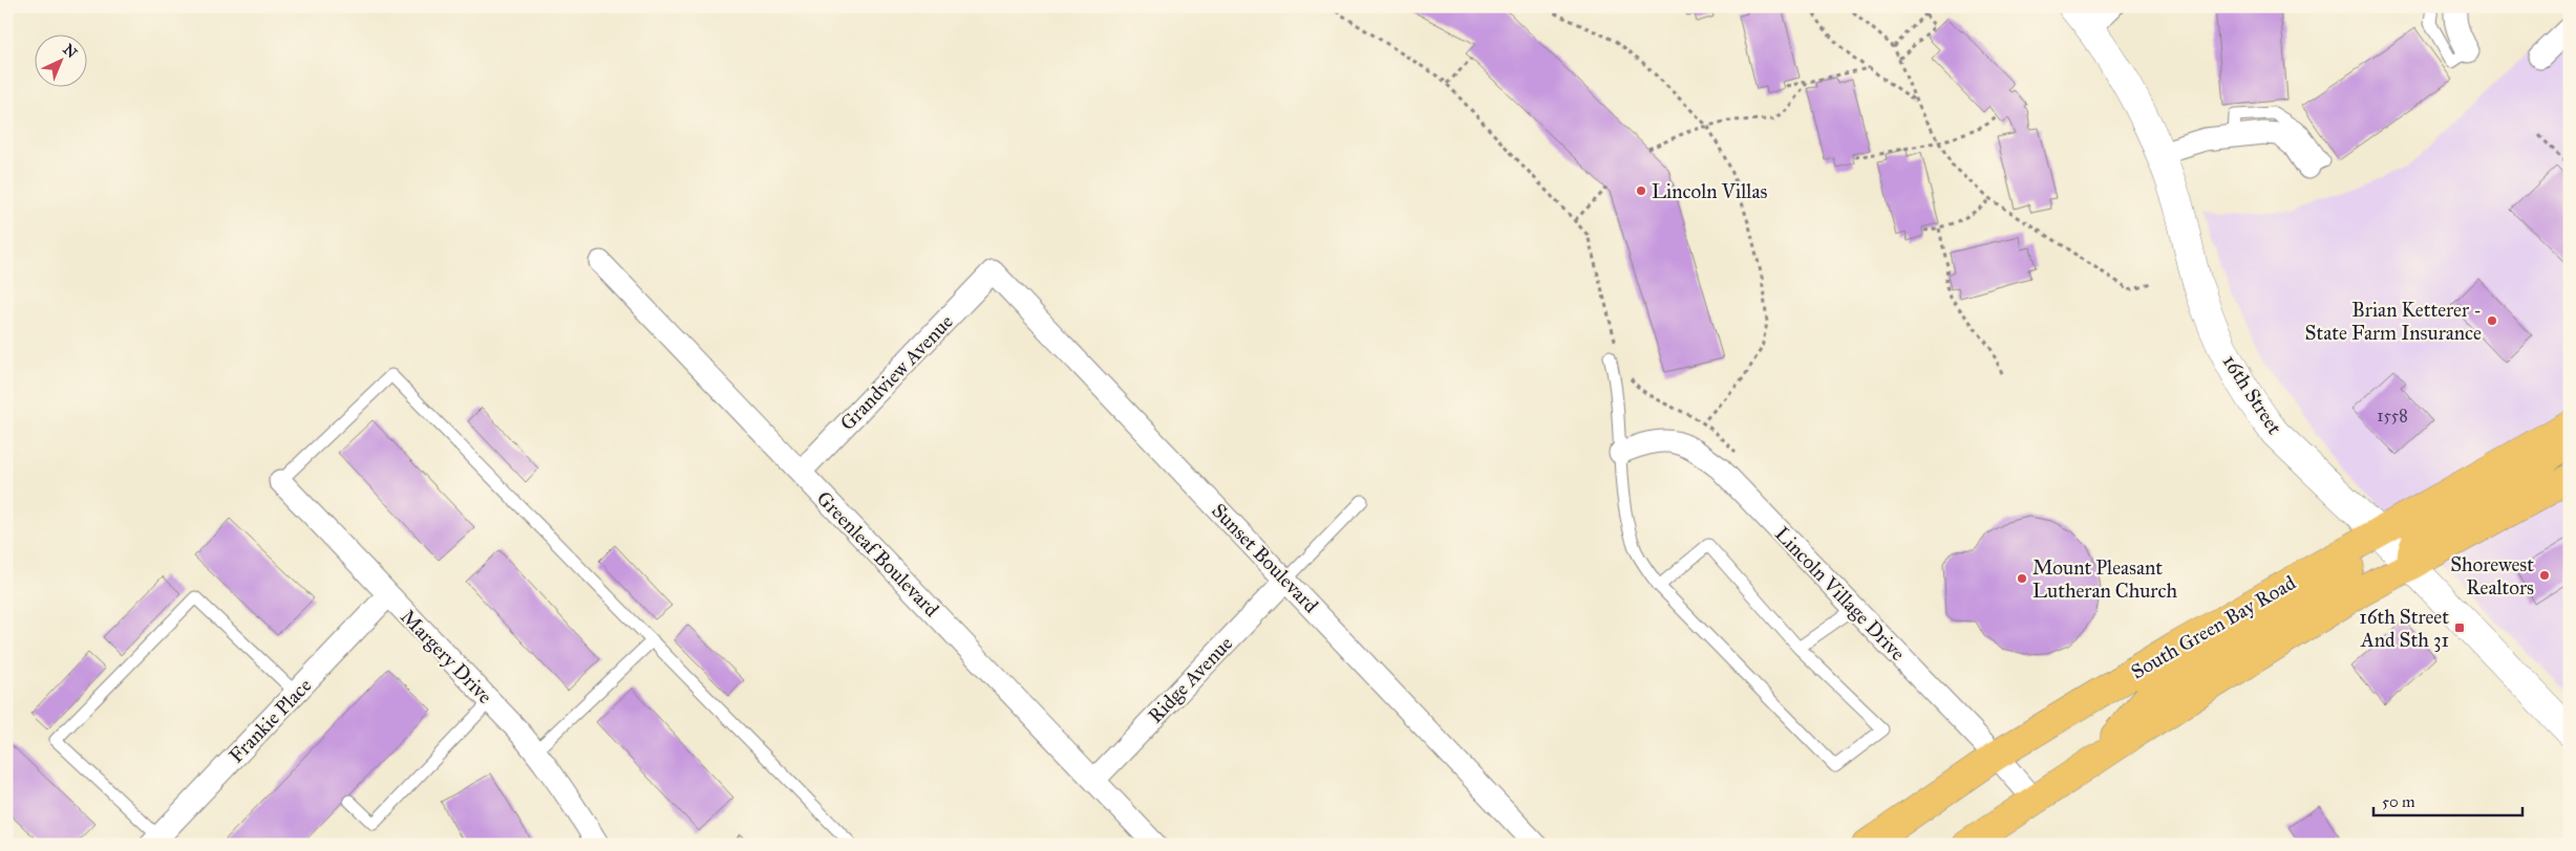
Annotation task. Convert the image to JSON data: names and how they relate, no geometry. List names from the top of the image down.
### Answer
{
  "streets": {
    "main road": ["South Green Bay Road"],
    "street": [
      "Grandview Avenue",
      "16th Street",
      "Greenleaf Boulevard",
      "Sunset Boulevard",
      "Lincoln Village Drive",
      "Margery Drive",
      "Ridge Avenue",
      "Frankie Place"
    ]
  },
  "crossings": [
    ["Grandview Avenue", "Greenleaf Boulevard"],
    ["Grandview Avenue", "Sunset Boulevard"],
    ["16th Street", "South Green Bay Road"],
    ["Greenleaf Boulevard", "Ridge Avenue"],
    ["Sunset Boulevard", "Ridge Avenue"],
    ["Lincoln Village Drive", "South Green Bay Road"],
    ["Margery Drive", "Frankie Place"]
  ],
  "places": {
    "other": [
      "Lincoln Villas",
      "Brian Ketterer - State Farm Insurance",
      "Shorewest Realtors",
      "Mount Pleasant Lutheran Church"
    ],
    "transit": ["16th Street And Sth 31"]
  },
  "house_numbers": ["1558"],
  "scale_bar": "50 m",
  "north": "top right"
}
